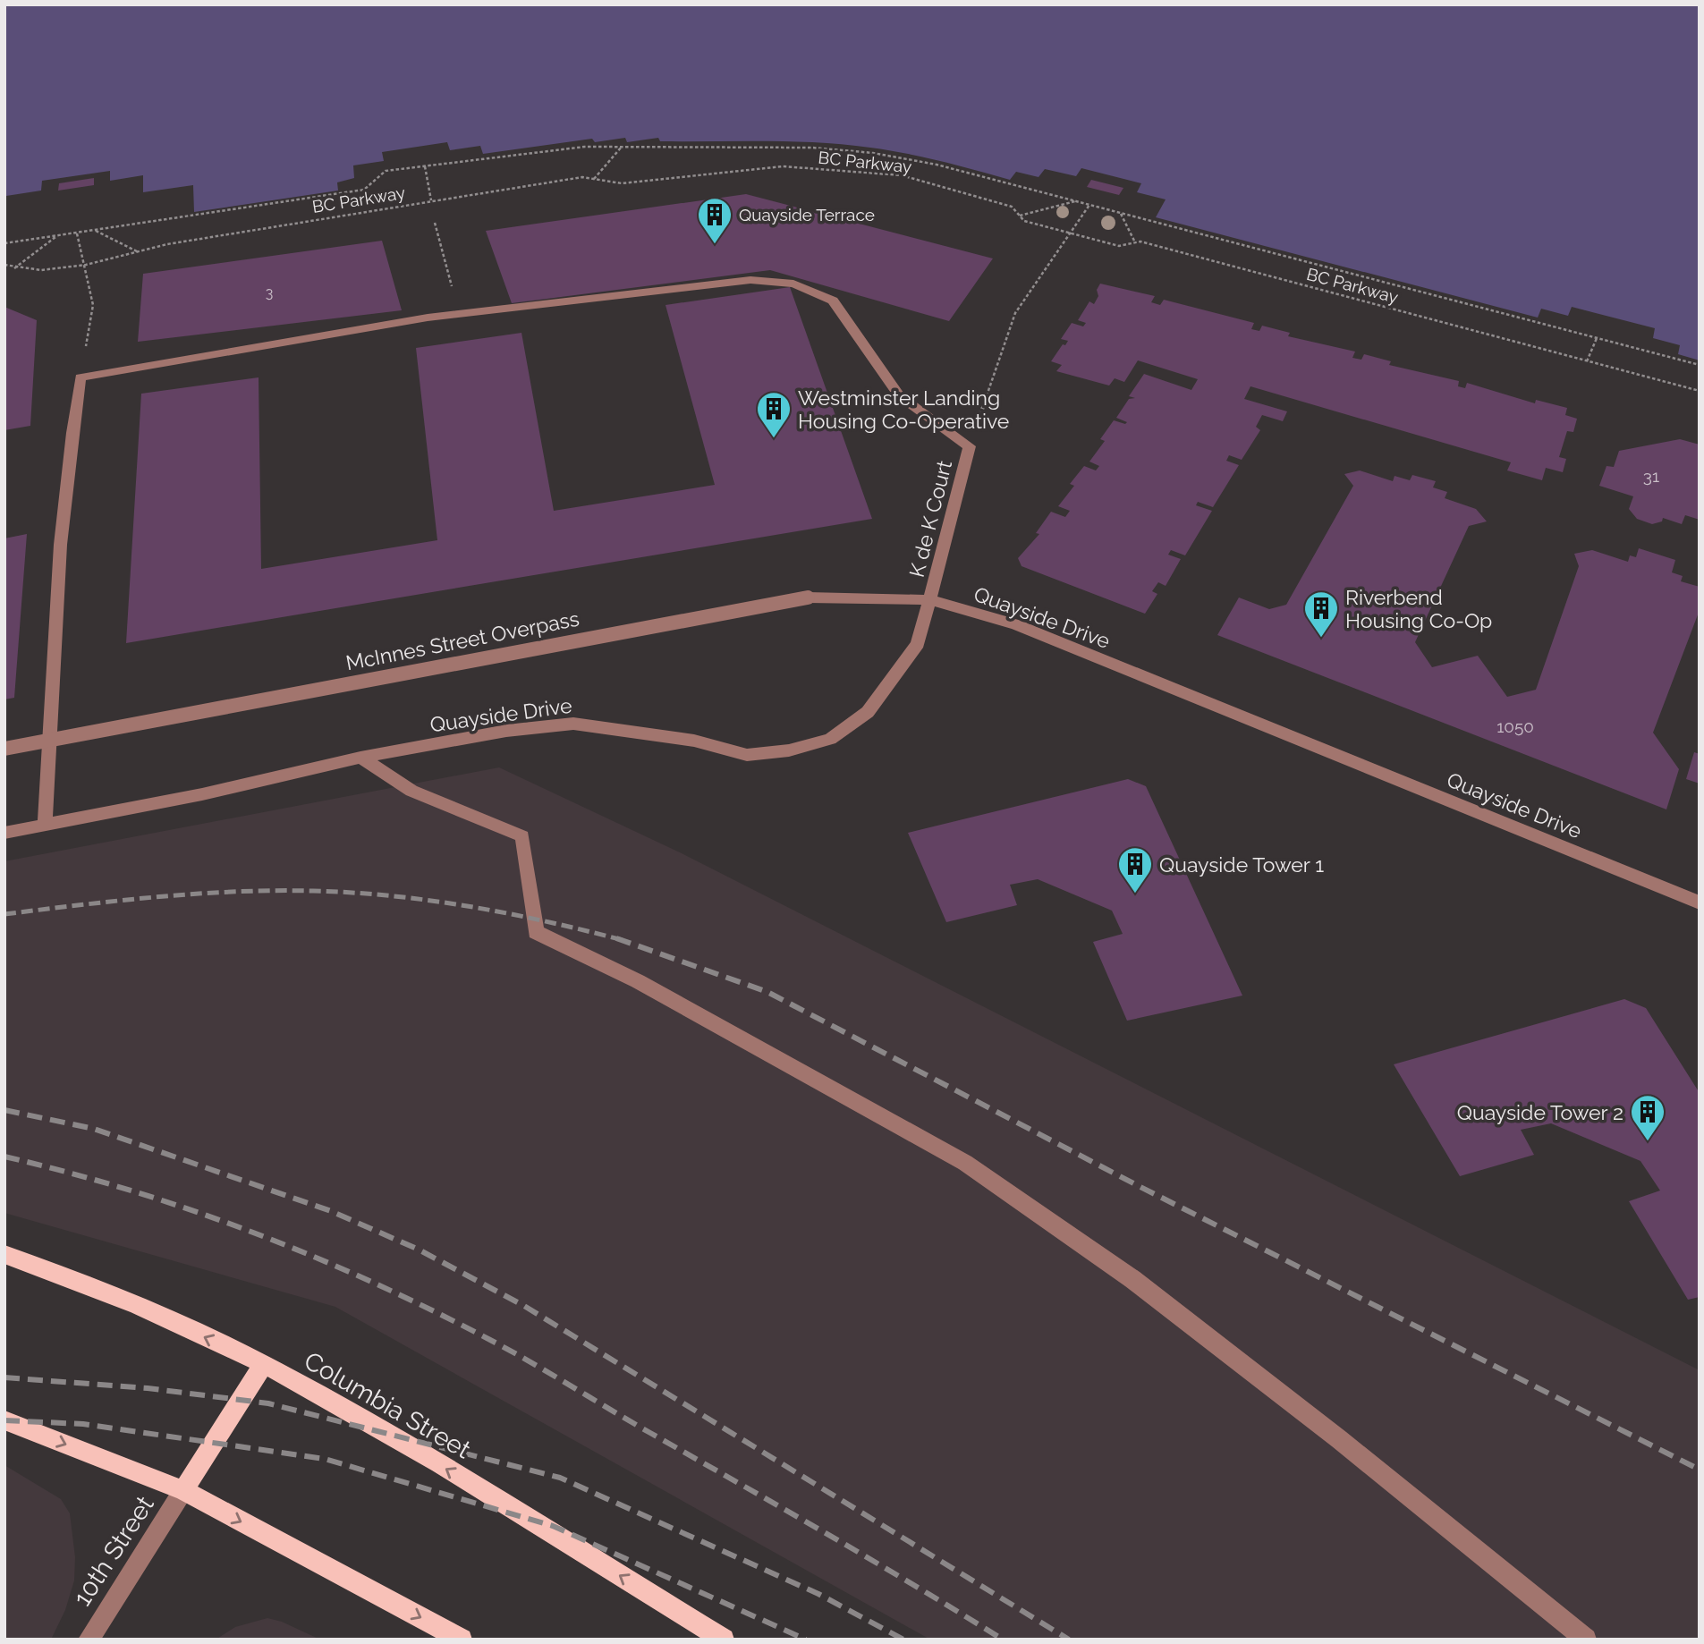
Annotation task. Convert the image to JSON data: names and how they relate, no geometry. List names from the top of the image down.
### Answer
{
  "streets": {
    "main road": ["Columbia Street"],
    "street": [
      "K de K Court",
      "Quayside Drive",
      "McInnes Street Overpass",
      "10th Street"
    ],
    "path": ["BC Parkway"]
  },
  "crossings": [
    ["K de K Court", "Quayside Drive"],
    ["K de K Court", "McInnes Street Overpass"],
    ["Quayside Drive", "McInnes Street Overpass"]
  ],
  "one_way": ["Columbia Street"],
  "places": {
    "building": [
      "Quayside Terrace",
      "Westminster Landing Housing Co-Operative",
      "Riverbend Housing Co-Op",
      "Quayside Tower 1",
      "Quayside Tower 2"
    ]
  },
  "house_numbers": ["3", "31", "1050"]
}
